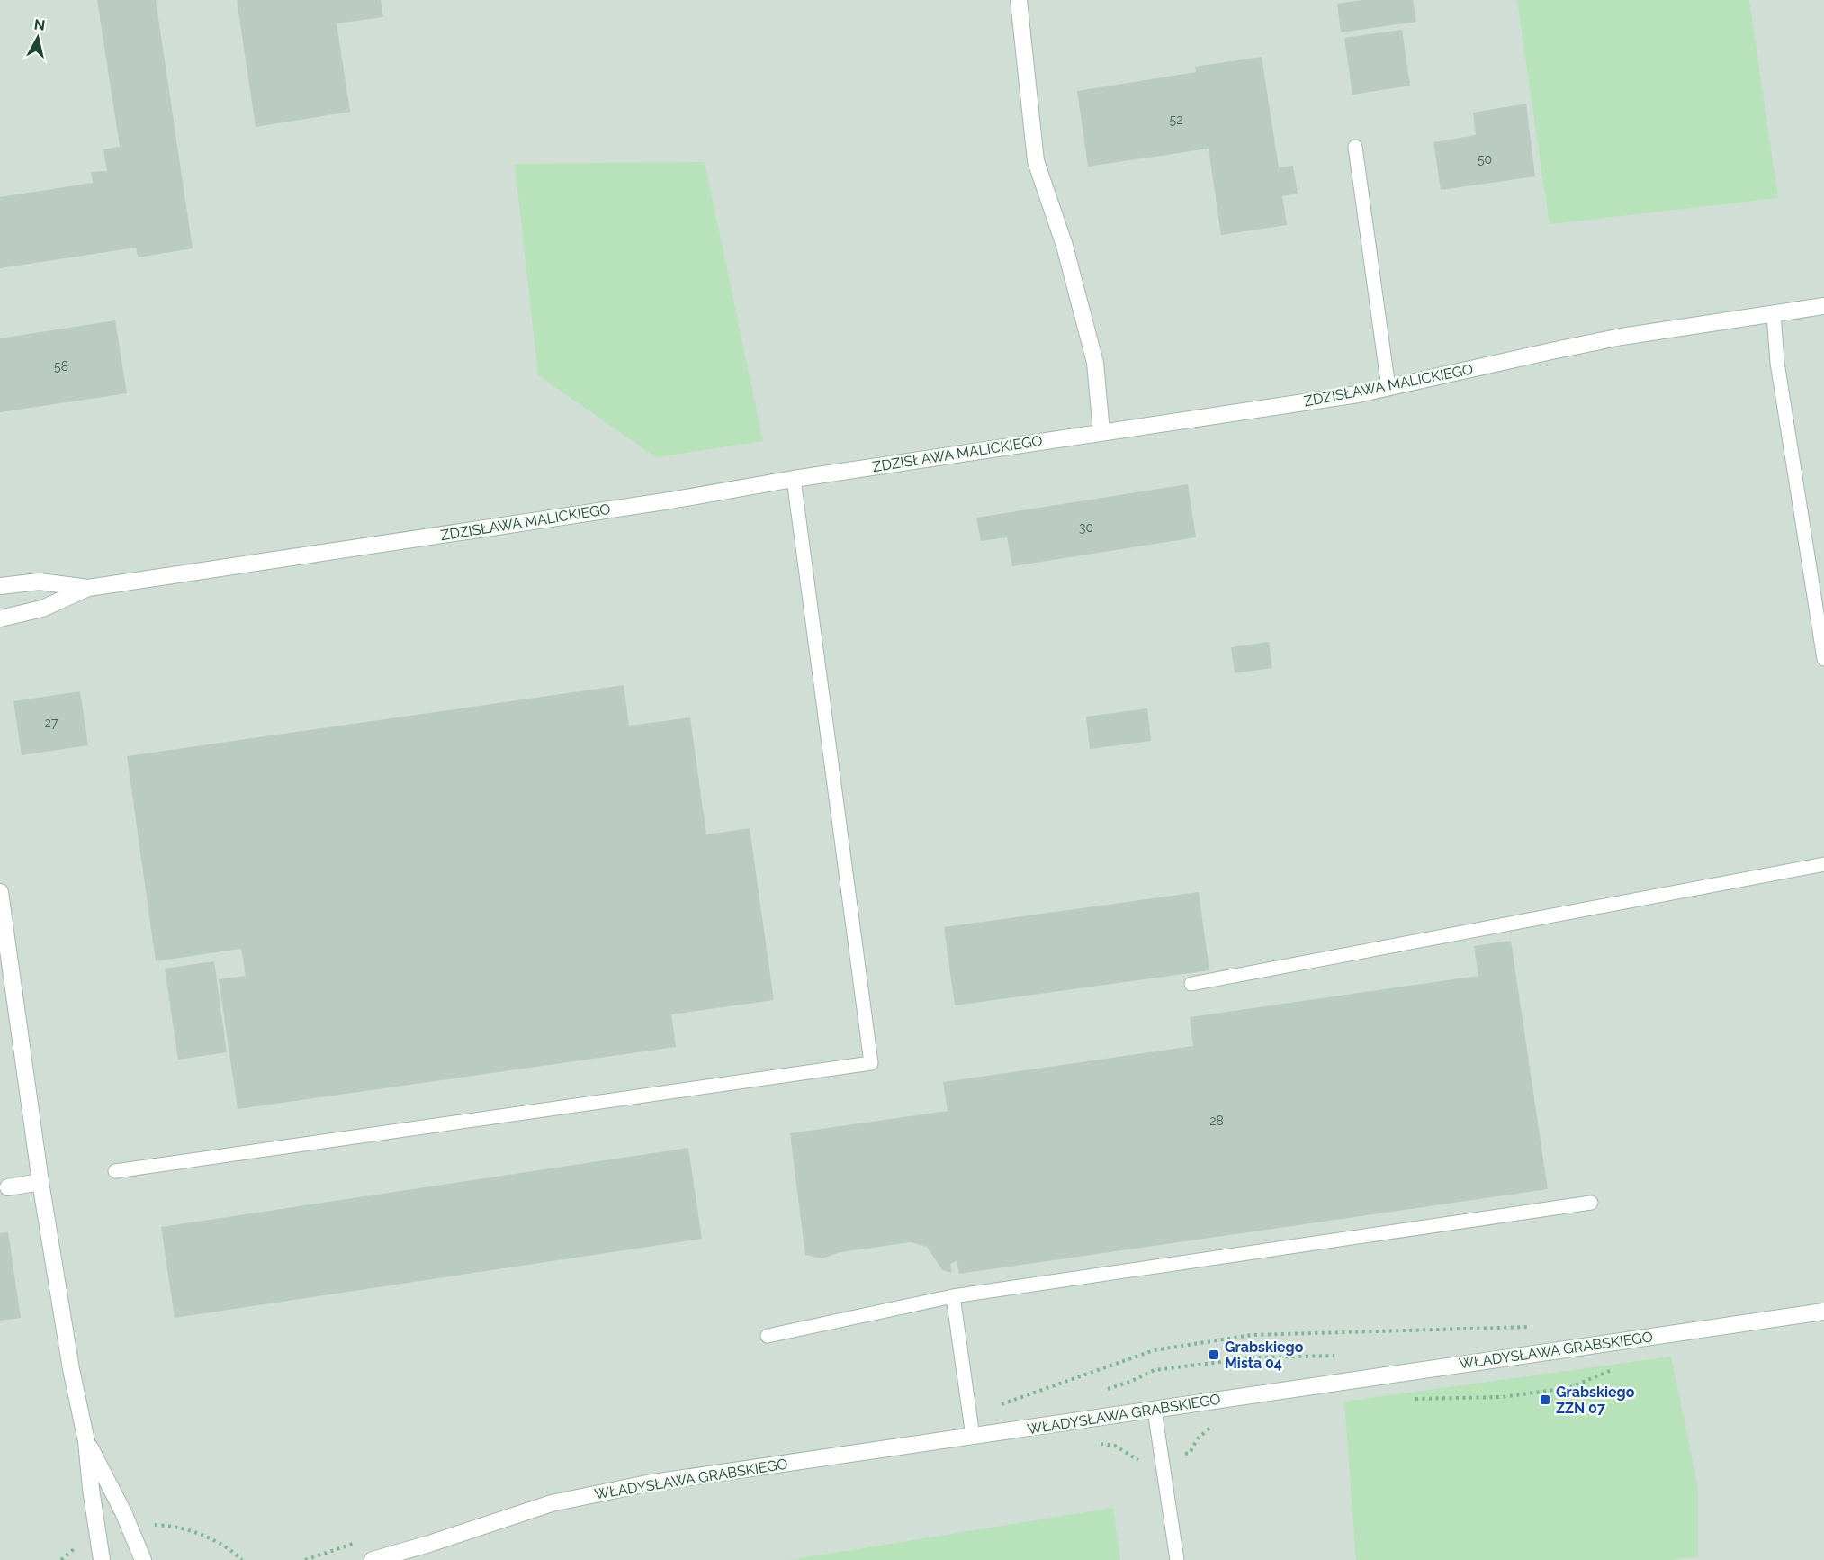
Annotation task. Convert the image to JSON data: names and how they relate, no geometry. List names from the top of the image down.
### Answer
{
  "streets": {
    "street": ["ZDZISŁAWA MALICKIEGO", "WŁADYSŁAWA GRABSKIEGO"]
  },
  "places": {
    "transit": ["Grabskiego Mista 04", "Grabskiego ZZN 07"]
  },
  "house_numbers": [
    "52",
    "50",
    "58",
    "30",
    "27",
    "28"
  ],
  "north": "top"
}
